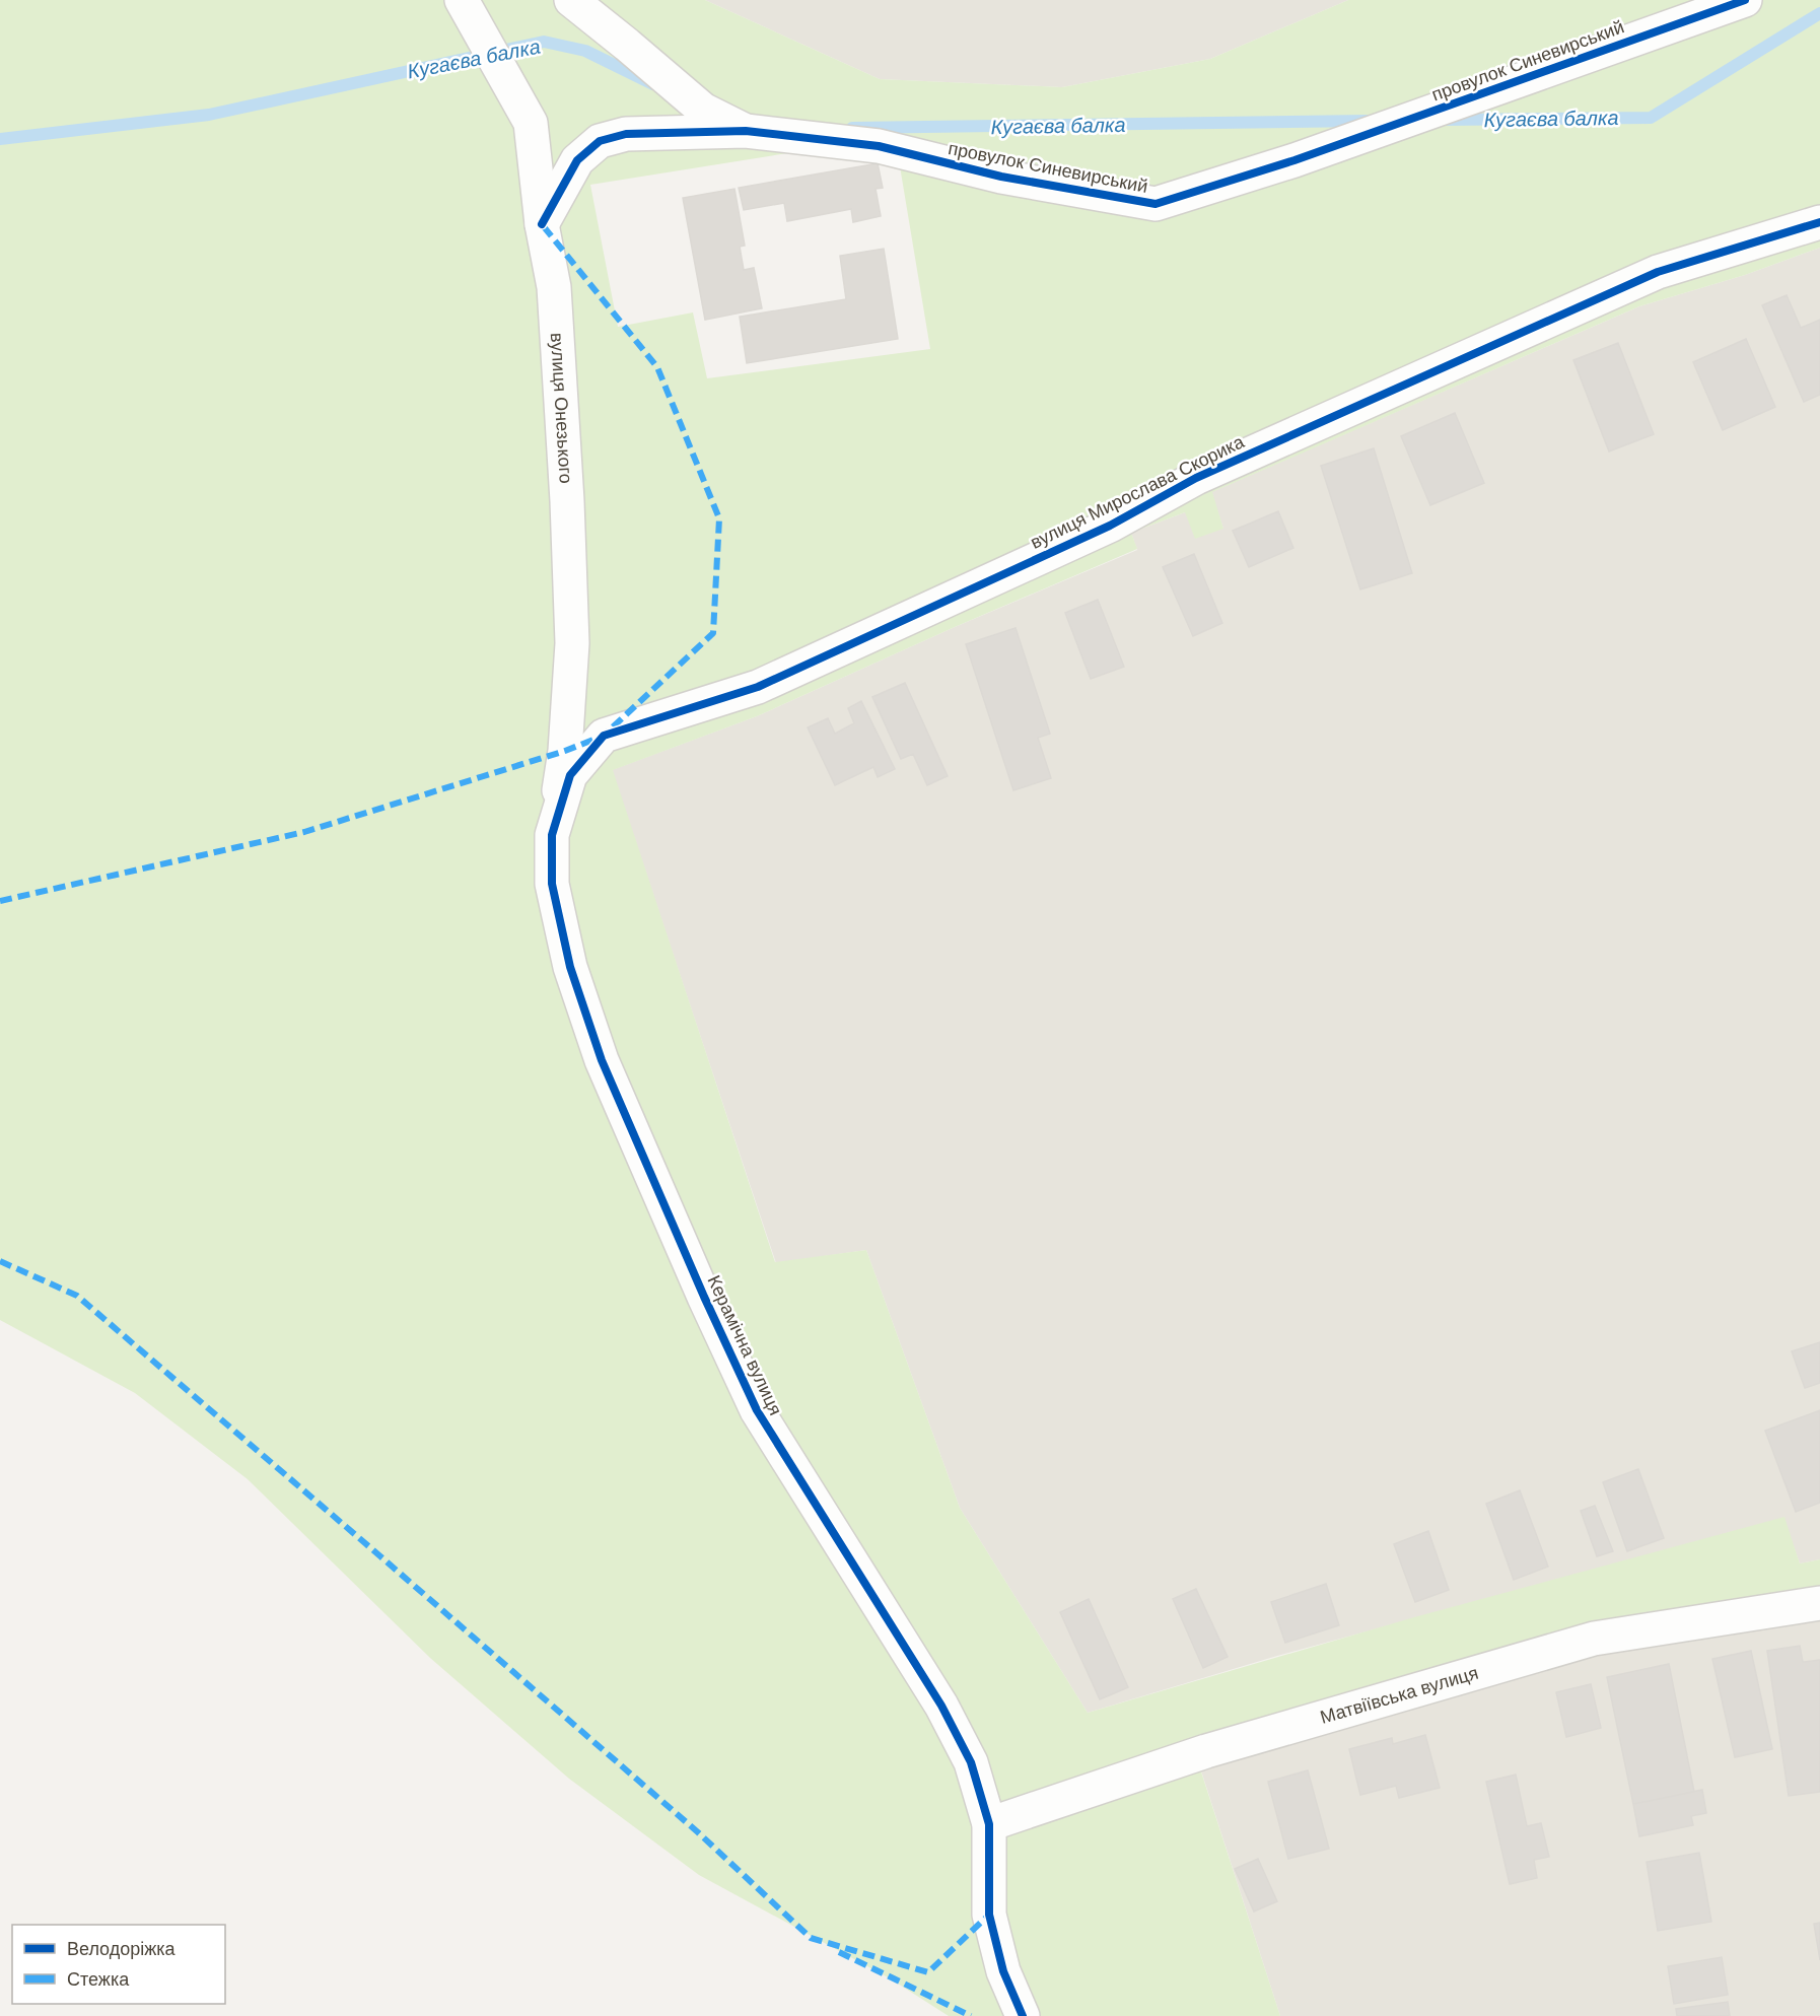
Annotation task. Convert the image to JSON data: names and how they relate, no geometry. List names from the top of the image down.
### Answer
{
  "streets": {
    "street": [
      "провулок Синевирський",
      "вулиця Онезького",
      "вулиця Мирослава Скорика",
      "Керамічна вулиця",
      "Матвіївська вулиця"
    ]
  },
  "crossings": [
    ["провулок Синевирський", "вулиця Онезького"],
    ["вулиця Онезького", "Керамічна вулиця"],
    ["вулиця Мирослава Скорика", "Керамічна вулиця"],
    ["Керамічна вулиця", "Матвіївська вулиця"]
  ],
  "water": ["Кугаєва балка"],
  "legend": ["Велодоріжка", "Стежка"]
}
